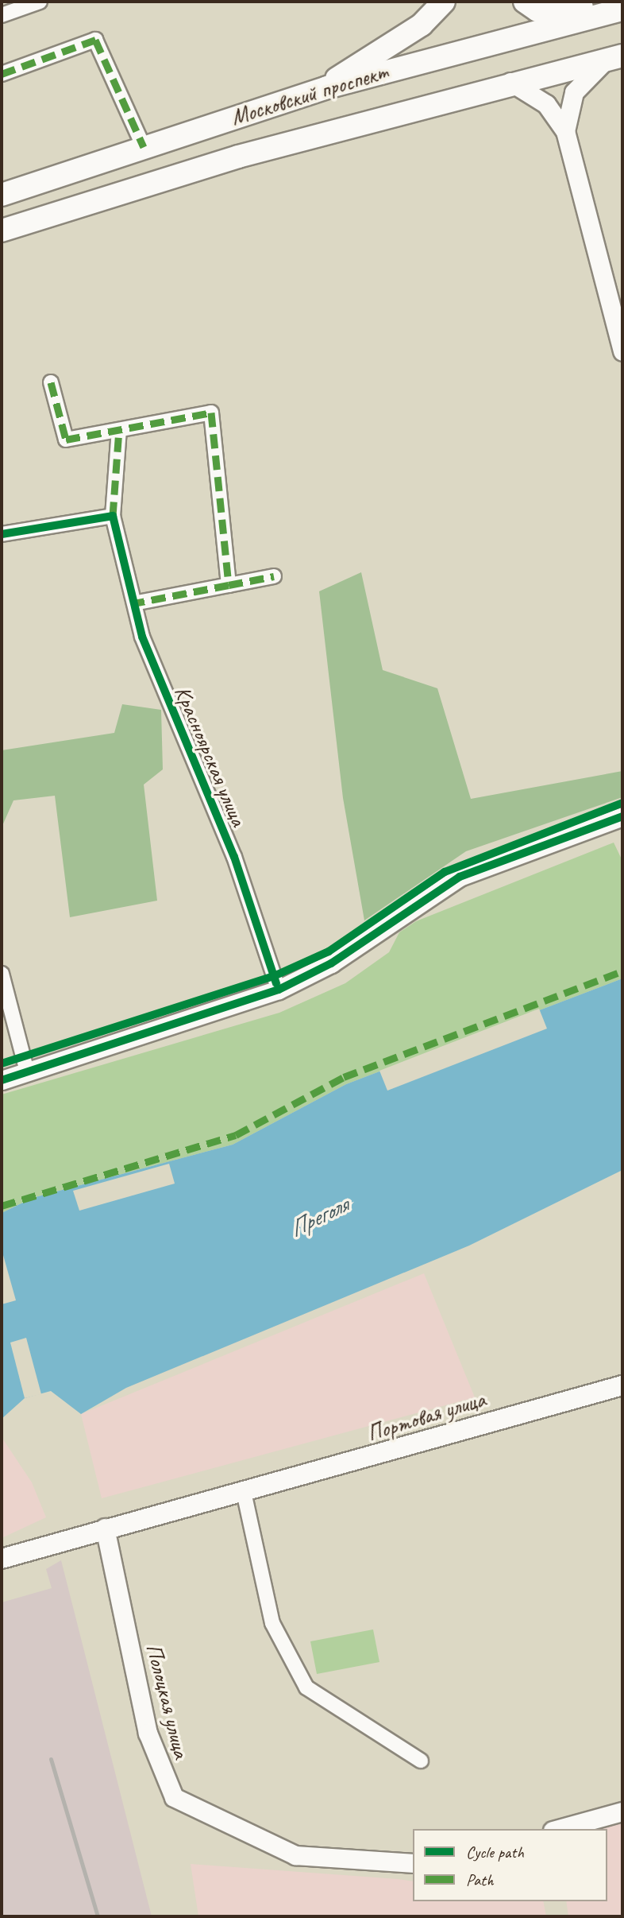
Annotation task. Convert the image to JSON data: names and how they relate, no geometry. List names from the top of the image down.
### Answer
{
  "streets": {
    "main road": ["Московский проспект", "Портовая улица"],
    "street": ["Красноярская улица", "Полоцкая улица"]
  },
  "crossings": [
    ["Портовая улица", "Полоцкая улица"]
  ],
  "water": ["Преголя"],
  "legend": ["Cycle path", "Path"]
}
